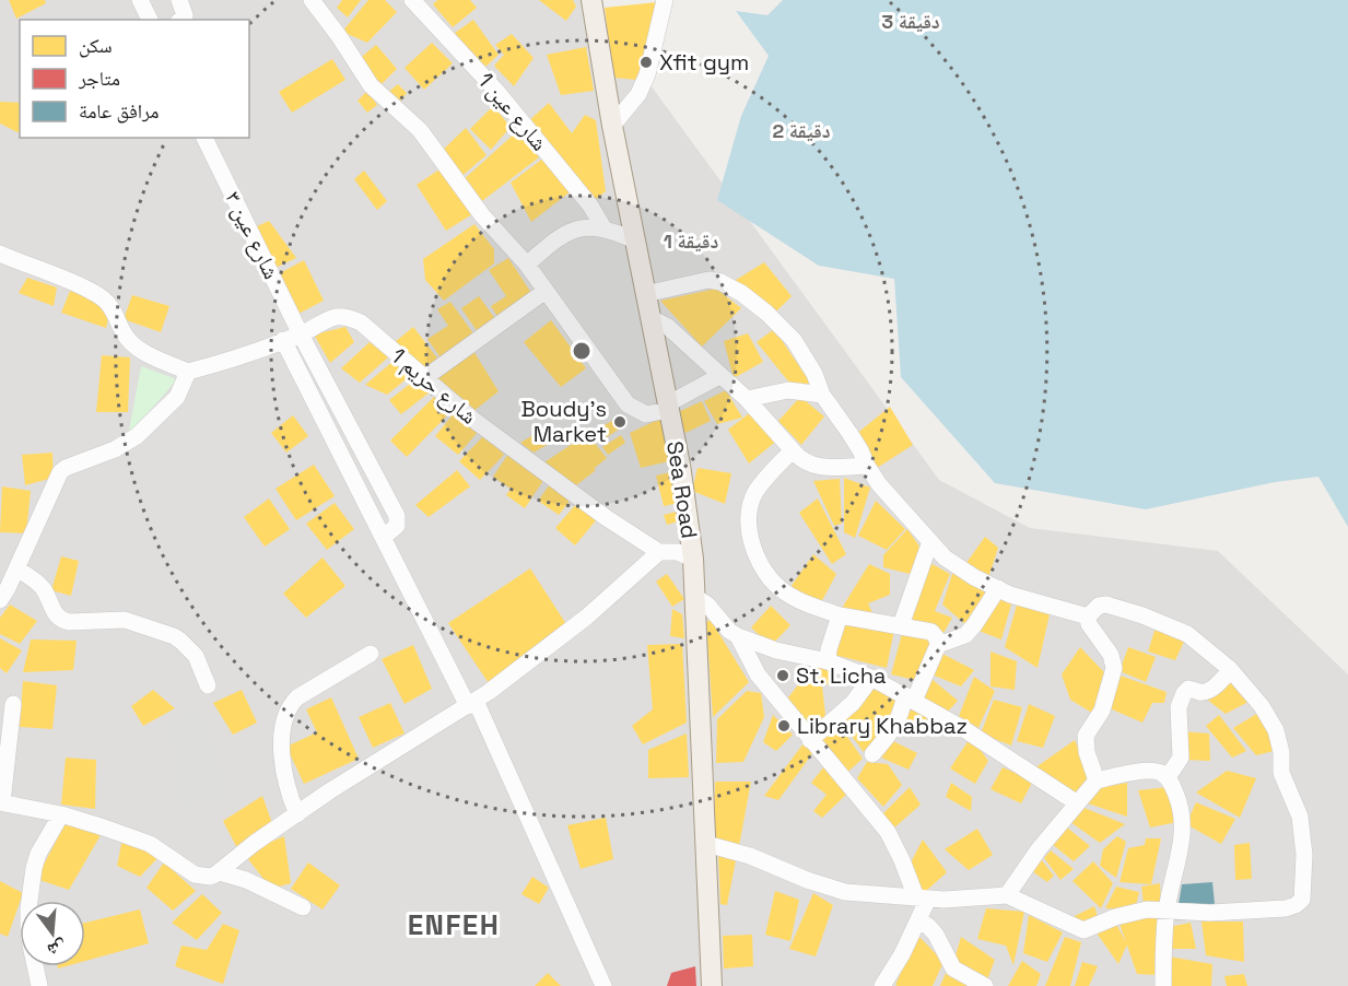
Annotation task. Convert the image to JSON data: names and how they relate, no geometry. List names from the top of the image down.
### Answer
{
  "streets": {
    "main road": ["Sea Road"],
    "street": ["شارع عين 1", "شارع عين ٣", "شارع حريم 1"]
  },
  "crossings": [
    ["شارع عين ٣", "شارع حريم 1"]
  ],
  "districts": ["ENFEH"],
  "places": [
    "Xfit gym",
    "Boudy's Market",
    "St. Licha",
    "Library Khabbaz"
  ],
  "legend": ["سكن", "متاجر", "مرافق عامة"],
  "north": "bottom",
  "rings": ["3 دقيقة", "2 دقيقة", "1 دقيقة"]
}
